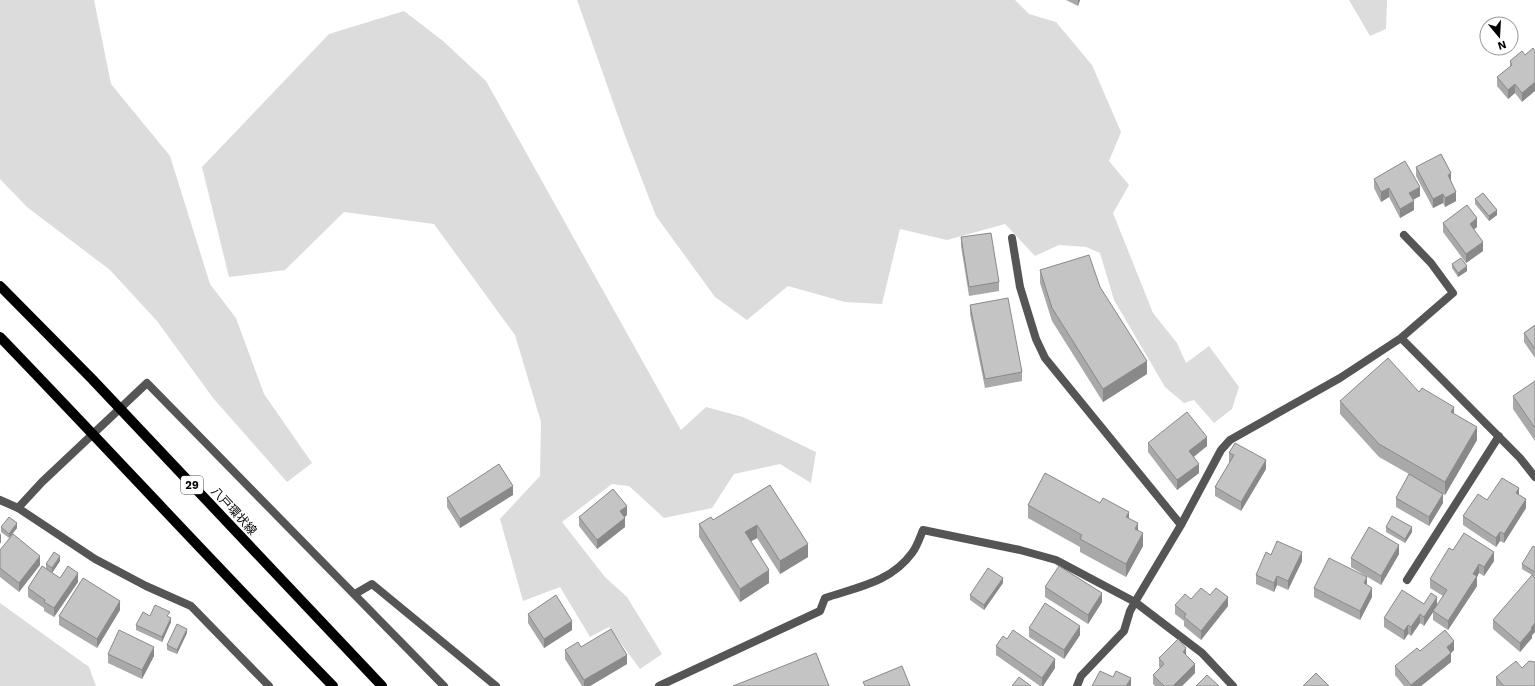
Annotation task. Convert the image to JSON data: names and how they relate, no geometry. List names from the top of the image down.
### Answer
{
  "streets": {
    "main road": ["29", "八戸環状線"]
  },
  "north": "bottom"
}
